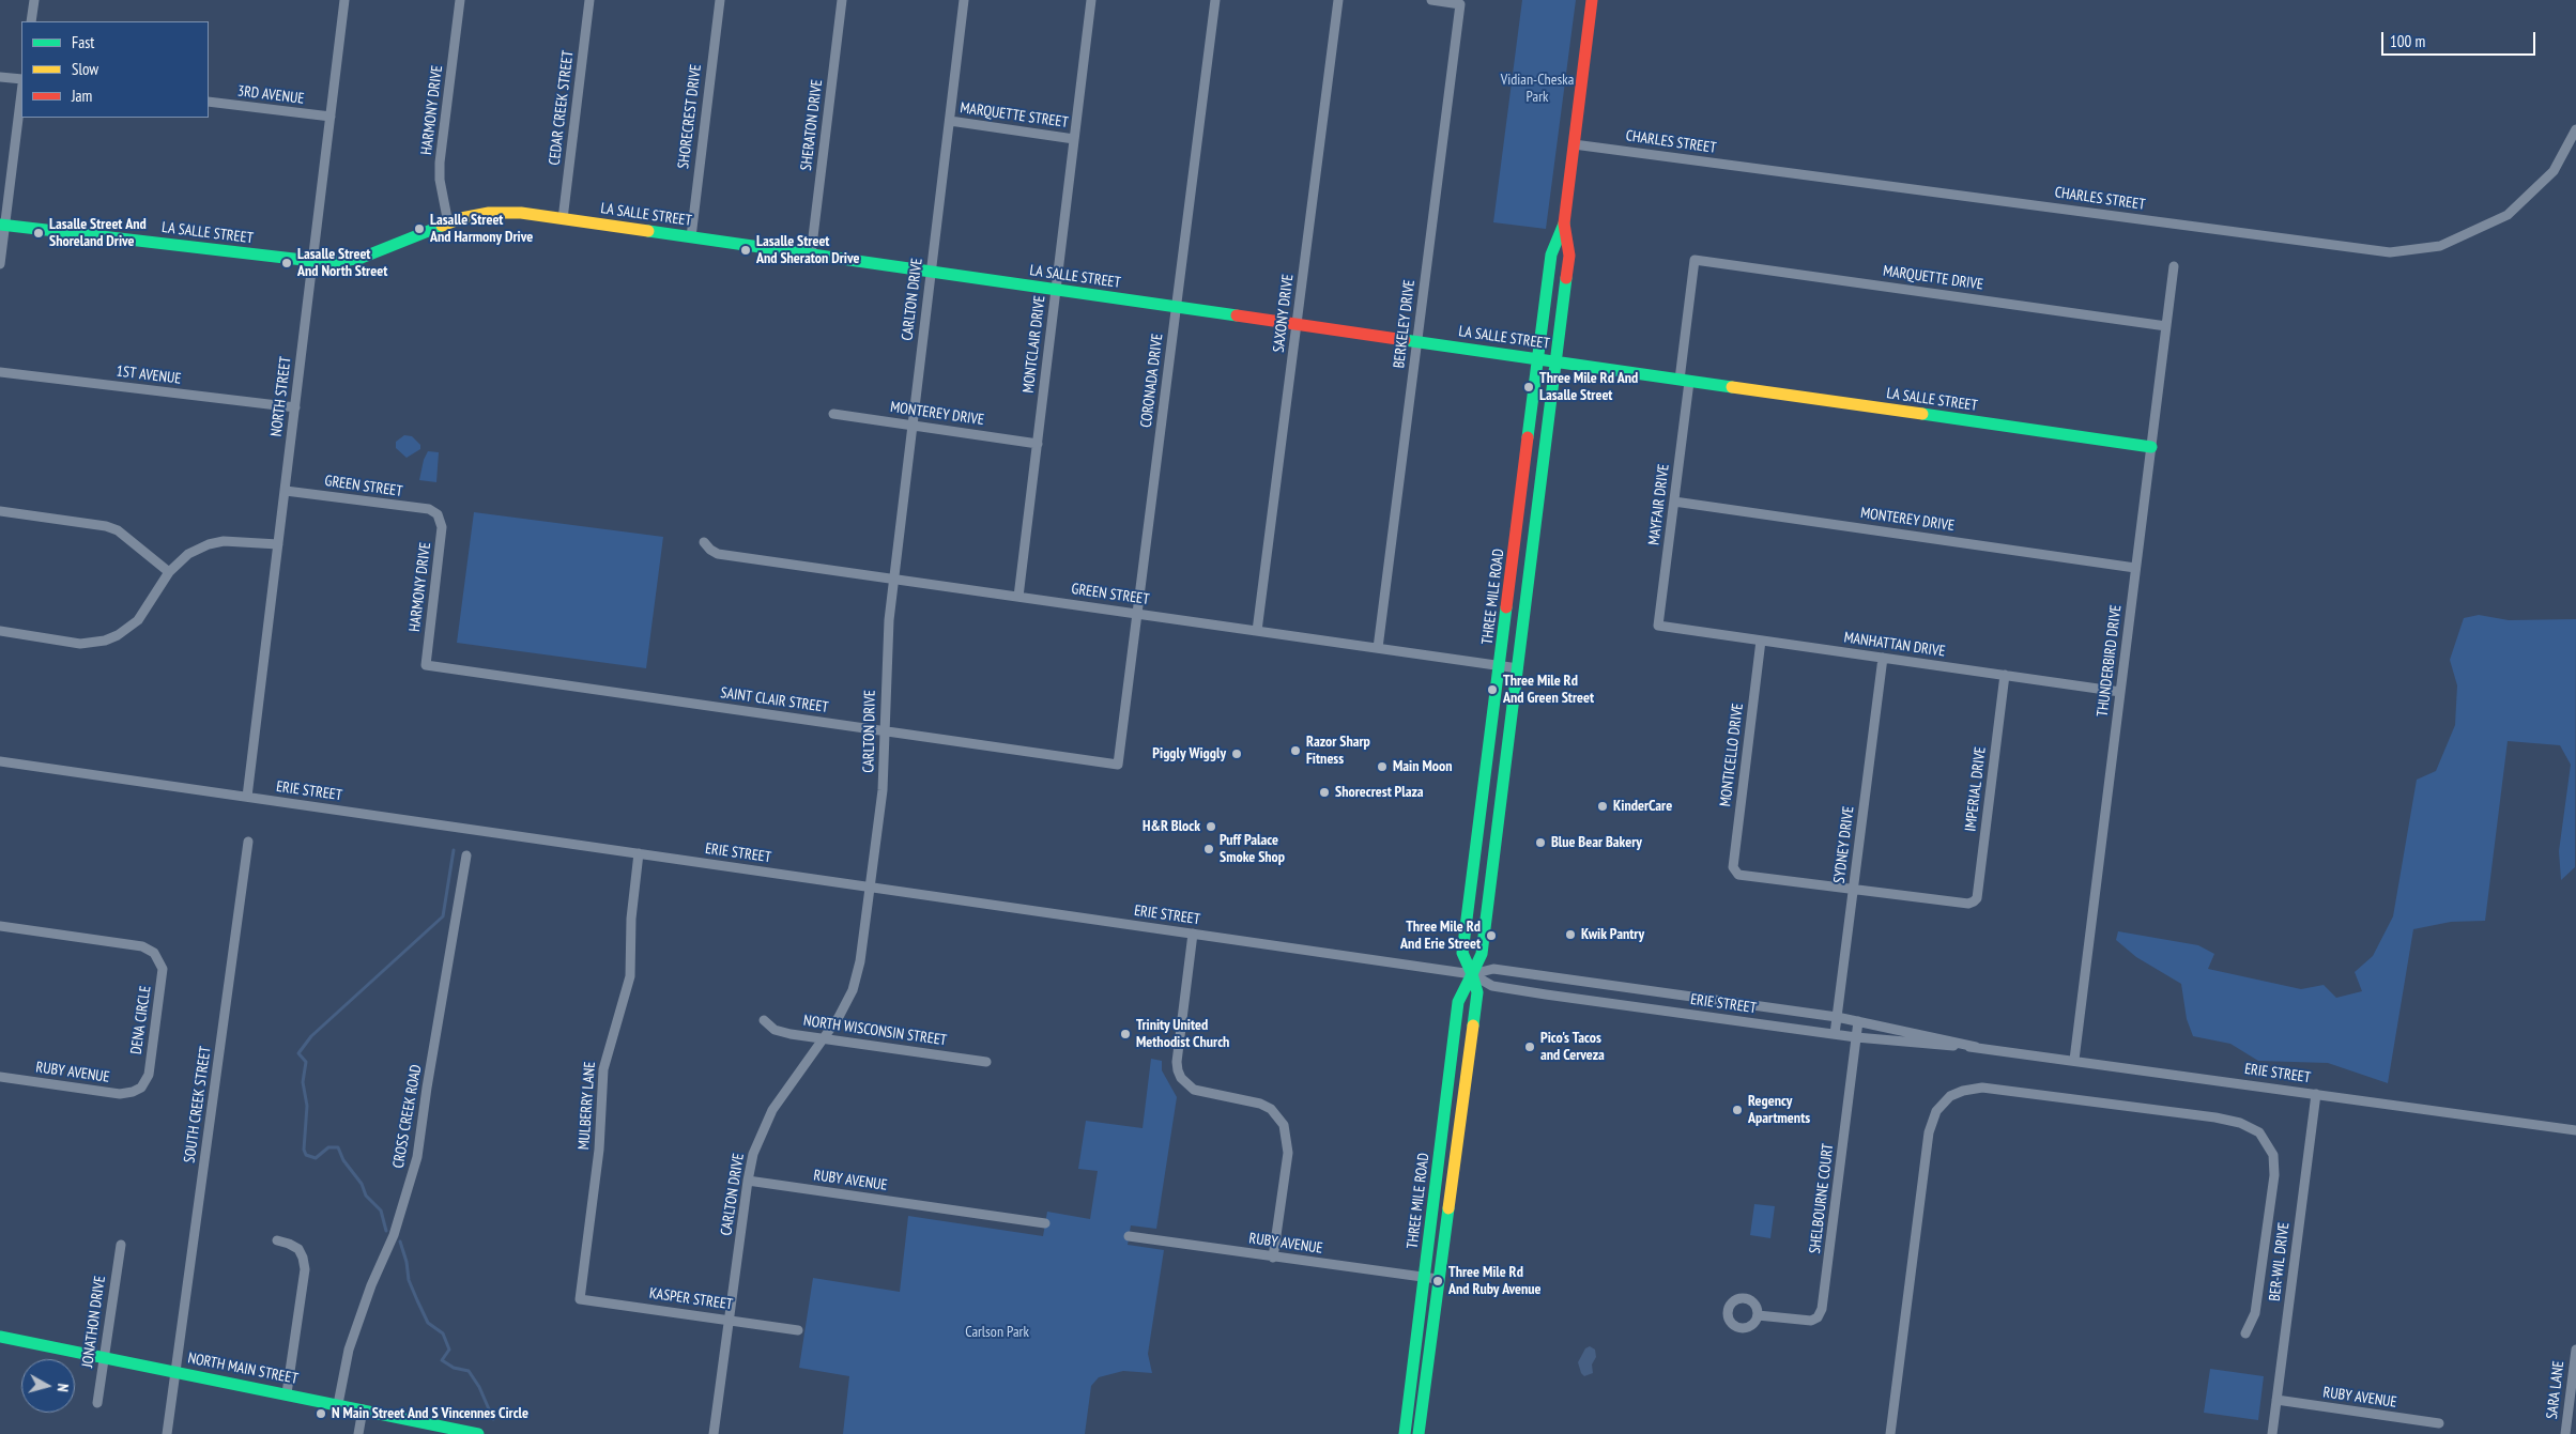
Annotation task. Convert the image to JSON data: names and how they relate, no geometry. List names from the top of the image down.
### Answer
{
  "streets": {
    "street": [
      "3RD AVENUE",
      "CEDAR CREEK STREET",
      "HARMONY DRIVE",
      "MARQUETTE STREET",
      "SHORECREST DRIVE",
      "SHERATON DRIVE",
      "CHARLES STREET",
      "LA SALLE STREET",
      "MARQUETTE DRIVE",
      "CARLTON DRIVE",
      "SAXONY DRIVE",
      "BERKELEY DRIVE",
      "MONTCLAIR DRIVE",
      "1ST AVENUE",
      "CORONADA DRIVE",
      "NORTH STREET",
      "MONTEREY DRIVE",
      "GREEN STREET",
      "MAYFAIR DRIVE",
      "THREE MILE ROAD",
      "MANHATTAN DRIVE",
      "THUNDERBIRD DRIVE",
      "SAINT CLAIR STREET",
      "MONTICELLO DRIVE",
      "IMPERIAL DRIVE",
      "ERIE STREET",
      "SYDNEY DRIVE",
      "DENA CIRCLE",
      "NORTH WISCONSIN STREET",
      "RUBY AVENUE",
      "SOUTH CREEK STREET",
      "MULBERRY LANE",
      "CROSS CREEK ROAD",
      "SHELBOURNE COURT",
      "BER-WIL DRIVE",
      "KASPER STREET",
      "JONATHON DRIVE",
      "NORTH MAIN STREET",
      "SARA LANE"
    ]
  },
  "crossings": [
    ["3RD AVENUE", "NORTH STREET"],
    ["CEDAR CREEK STREET", "LA SALLE STREET"],
    ["HARMONY DRIVE", "LA SALLE STREET"],
    ["HARMONY DRIVE", "GREEN STREET"],
    ["HARMONY DRIVE", "SAINT CLAIR STREET"],
    ["MARQUETTE STREET", "CARLTON DRIVE"],
    ["MARQUETTE STREET", "MONTCLAIR DRIVE"],
    ["SHORECREST DRIVE", "LA SALLE STREET"],
    ["SHERATON DRIVE", "LA SALLE STREET"],
    ["CHARLES STREET", "THREE MILE ROAD"],
    ["LA SALLE STREET", "CARLTON DRIVE"],
    ["LA SALLE STREET", "SAXONY DRIVE"],
    ["LA SALLE STREET", "BERKELEY DRIVE"],
    ["LA SALLE STREET", "MONTCLAIR DRIVE"],
    ["LA SALLE STREET", "CORONADA DRIVE"],
    ["LA SALLE STREET", "NORTH STREET"],
    ["LA SALLE STREET", "MAYFAIR DRIVE"],
    ["LA SALLE STREET", "THREE MILE ROAD"],
    ["LA SALLE STREET", "THUNDERBIRD DRIVE"],
    ["MARQUETTE DRIVE", "MAYFAIR DRIVE"],
    ["MARQUETTE DRIVE", "THUNDERBIRD DRIVE"],
    ["CARLTON DRIVE", "MONTEREY DRIVE"],
    ["CARLTON DRIVE", "GREEN STREET"],
    ["CARLTON DRIVE", "SAINT CLAIR STREET"],
    ["CARLTON DRIVE", "ERIE STREET"],
    ["CARLTON DRIVE", "NORTH WISCONSIN STREET"],
    ["CARLTON DRIVE", "RUBY AVENUE"],
    ["CARLTON DRIVE", "KASPER STREET"],
    ["SAXONY DRIVE", "GREEN STREET"],
    ["BERKELEY DRIVE", "GREEN STREET"],
    ["MONTCLAIR DRIVE", "MONTEREY DRIVE"],
    ["MONTCLAIR DRIVE", "GREEN STREET"],
    ["1ST AVENUE", "NORTH STREET"],
    ["CORONADA DRIVE", "GREEN STREET"],
    ["CORONADA DRIVE", "SAINT CLAIR STREET"],
    ["NORTH STREET", "GREEN STREET"],
    ["NORTH STREET", "ERIE STREET"],
    ["MONTEREY DRIVE", "MAYFAIR DRIVE"],
    ["MONTEREY DRIVE", "THUNDERBIRD DRIVE"],
    ["GREEN STREET", "THREE MILE ROAD"],
    ["MAYFAIR DRIVE", "MANHATTAN DRIVE"],
    ["THREE MILE ROAD", "ERIE STREET"],
    ["THREE MILE ROAD", "RUBY AVENUE"],
    ["MANHATTAN DRIVE", "THUNDERBIRD DRIVE"],
    ["MANHATTAN DRIVE", "MONTICELLO DRIVE"],
    ["MANHATTAN DRIVE", "IMPERIAL DRIVE"],
    ["MANHATTAN DRIVE", "SYDNEY DRIVE"],
    ["THUNDERBIRD DRIVE", "ERIE STREET"],
    ["MONTICELLO DRIVE", "IMPERIAL DRIVE"],
    ["MONTICELLO DRIVE", "SYDNEY DRIVE"],
    ["IMPERIAL DRIVE", "SYDNEY DRIVE"],
    ["ERIE STREET", "SYDNEY DRIVE"],
    ["ERIE STREET", "MULBERRY LANE"],
    ["ERIE STREET", "SHELBOURNE COURT"],
    ["ERIE STREET", "BER-WIL DRIVE"],
    ["DENA CIRCLE", "RUBY AVENUE"],
    ["RUBY AVENUE", "BER-WIL DRIVE"],
    ["SOUTH CREEK STREET", "NORTH MAIN STREET"],
    ["MULBERRY LANE", "KASPER STREET"],
    ["CROSS CREEK ROAD", "NORTH MAIN STREET"],
    ["JONATHON DRIVE", "NORTH MAIN STREET"]
  ],
  "parks": ["Vidian-Cheska Park", "Carlson Park"],
  "places": [
    "Lasalle Street And Harmony Drive",
    "Lasalle Street And Shoreland Drive",
    "Lasalle Street And Sheraton Drive",
    "Lasalle Street And North Street",
    "Three Mile Rd And Lasalle Street",
    "Three Mile Rd And Green Street",
    "Razor Sharp Fitness",
    "Piggly Wiggly",
    "Main Moon",
    "Shorecrest Plaza",
    "KinderCare",
    "H&R Block",
    "Blue Bear Bakery",
    "Puff Palace Smoke Shop",
    "Kwik Pantry",
    "Three Mile Rd And Erie Street",
    "Trinity United Methodist Church",
    "Pico's Tacos and Cerveza",
    "Regency Apartments",
    "Three Mile Rd And Ruby Avenue",
    "N Main Street And S Vincennes Circle"
  ],
  "legend": ["Fast", "Slow", "Jam"],
  "scale_bar": "100 m",
  "north": "right"
}
